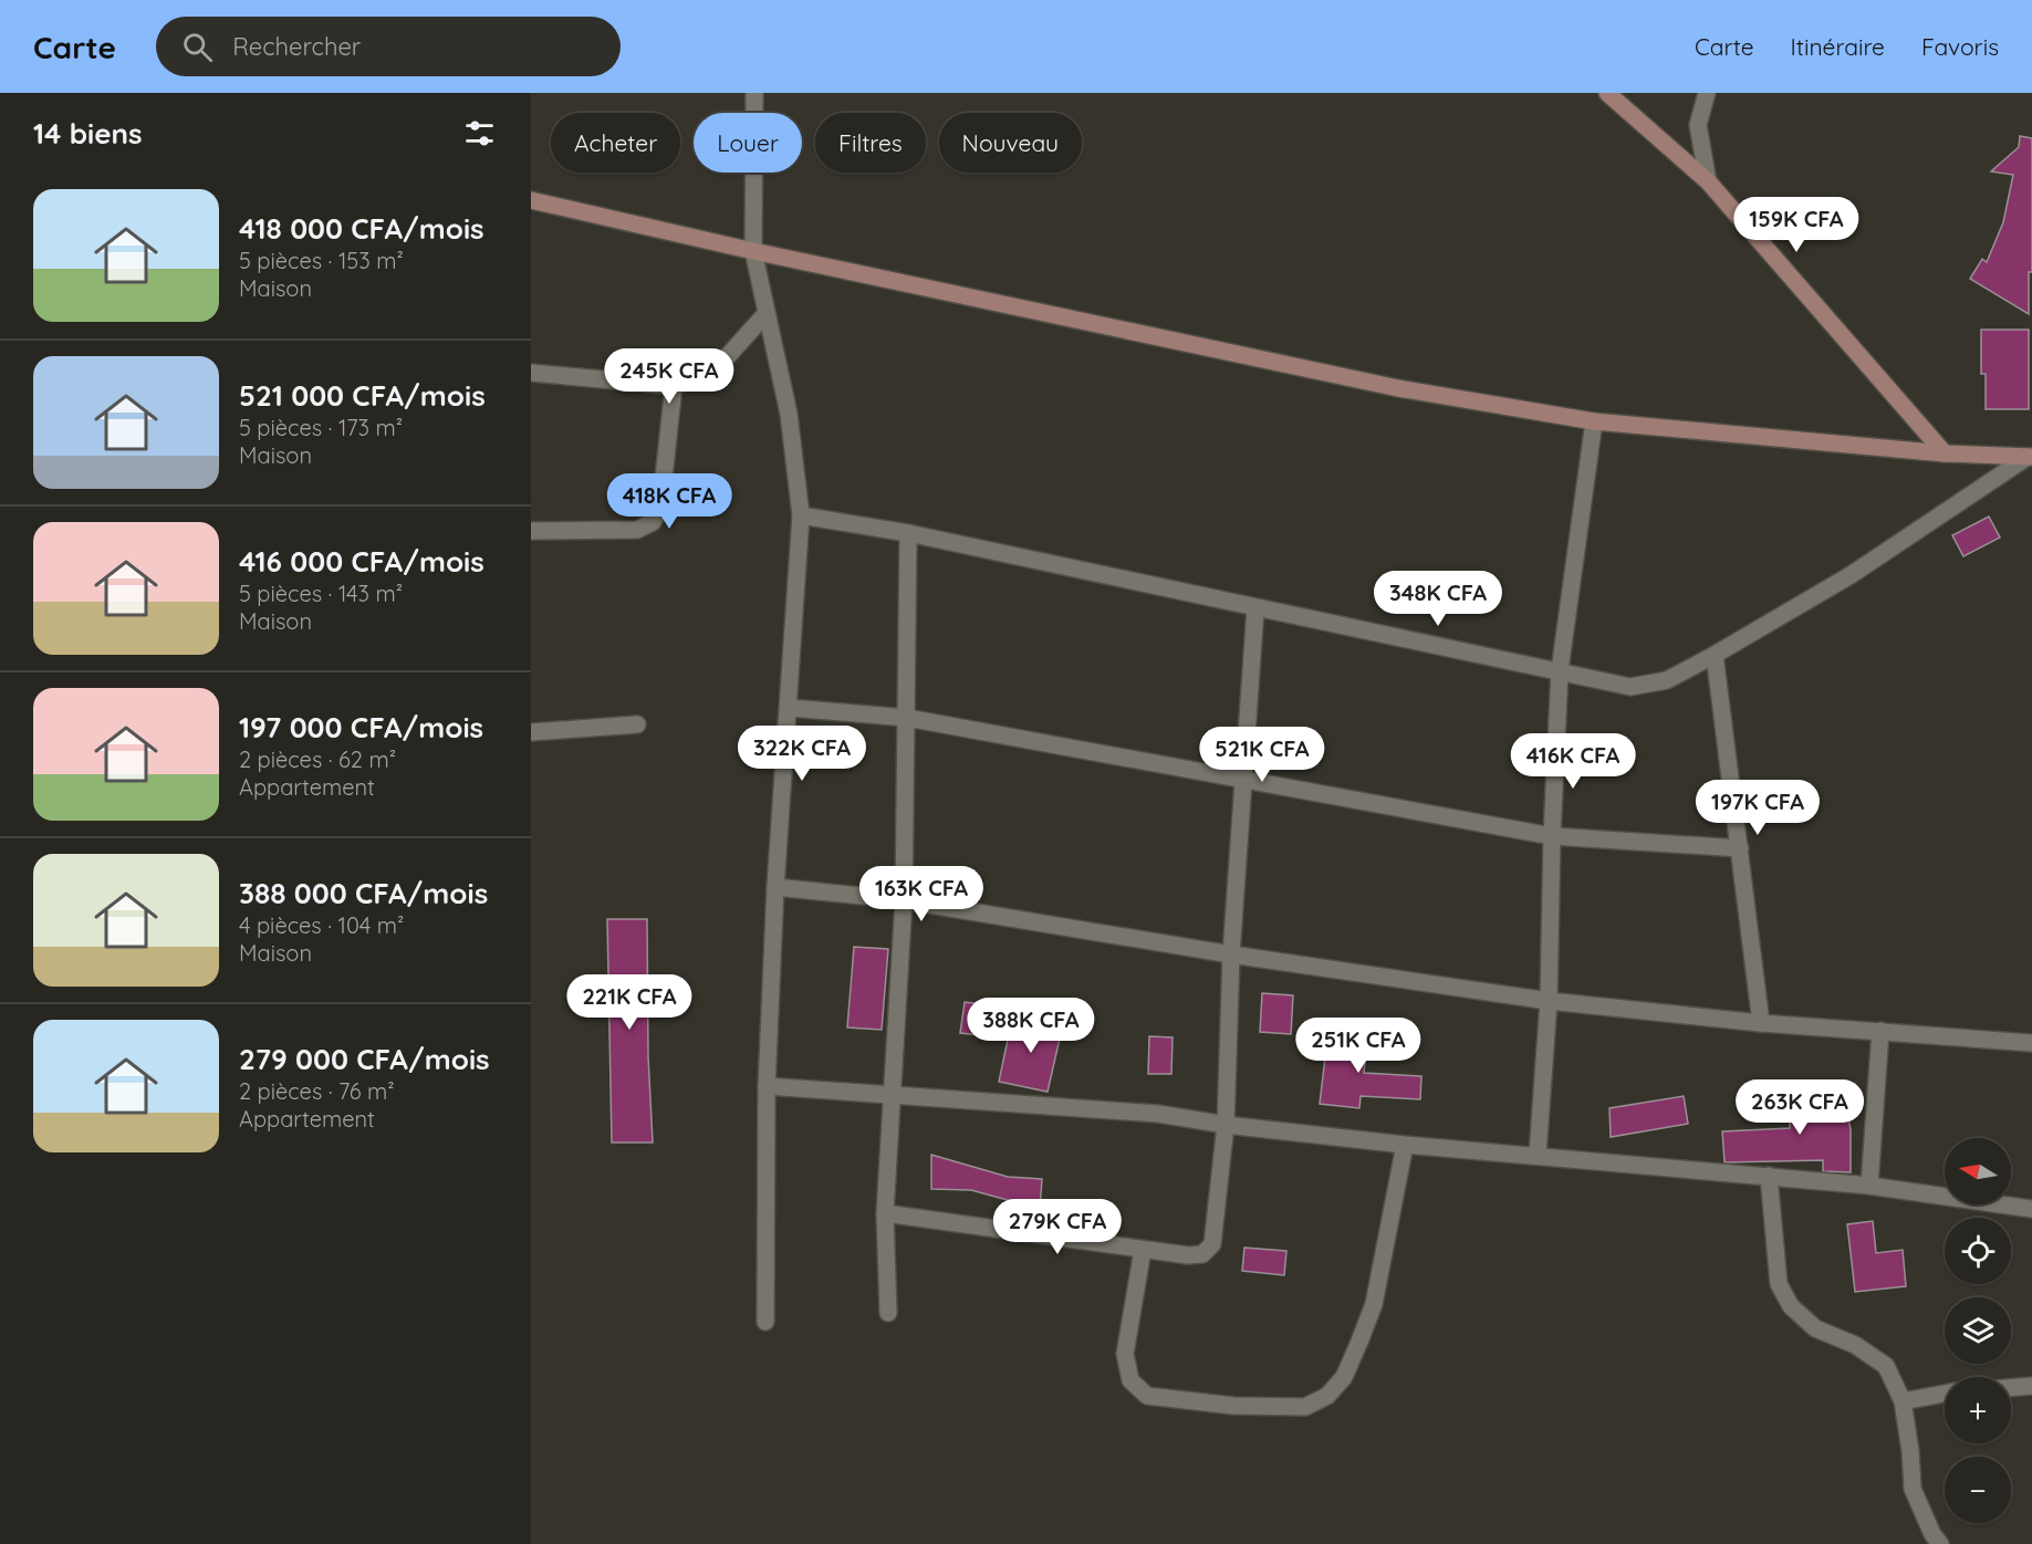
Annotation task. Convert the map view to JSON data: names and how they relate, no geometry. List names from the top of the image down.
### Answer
{
  "north": "left",
  "page": {
    "header": "Carte",
    "search": "Rechercher",
    "nav": ["Carte", "Itinéraire", "Favoris"],
    "heading": "14 biens",
    "chip": [
      "Acheter",
      "Louer",
      "Filtres",
      "Nouveau"
    ],
    "list": [
      {
        "name": "418 000 CFA/mois",
        "note": "5 pièces · 153 m² · Maison"
      },
      {
        "name": "521 000 CFA/mois",
        "note": "5 pièces · 173 m² · Maison"
      },
      {
        "name": "416 000 CFA/mois",
        "note": "5 pièces · 143 m² · Maison"
      },
      {
        "name": "197 000 CFA/mois",
        "note": "2 pièces · 62 m² · Appartement"
      },
      {
        "name": "388 000 CFA/mois",
        "note": "4 pièces · 104 m² · Maison"
      },
      {
        "name": "279 000 CFA/mois",
        "note": "2 pièces · 76 m² · Appartement"
      }
    ],
    "price": [
      "159K CFA",
      "245K CFA",
      "418K CFA",
      "348K CFA",
      "322K CFA",
      "521K CFA",
      "416K CFA",
      "197K CFA",
      "163K CFA",
      "221K CFA",
      "388K CFA",
      "251K CFA",
      "263K CFA",
      "279K CFA"
    ],
    "map_buttons": ["+", "−"]
  }
}
